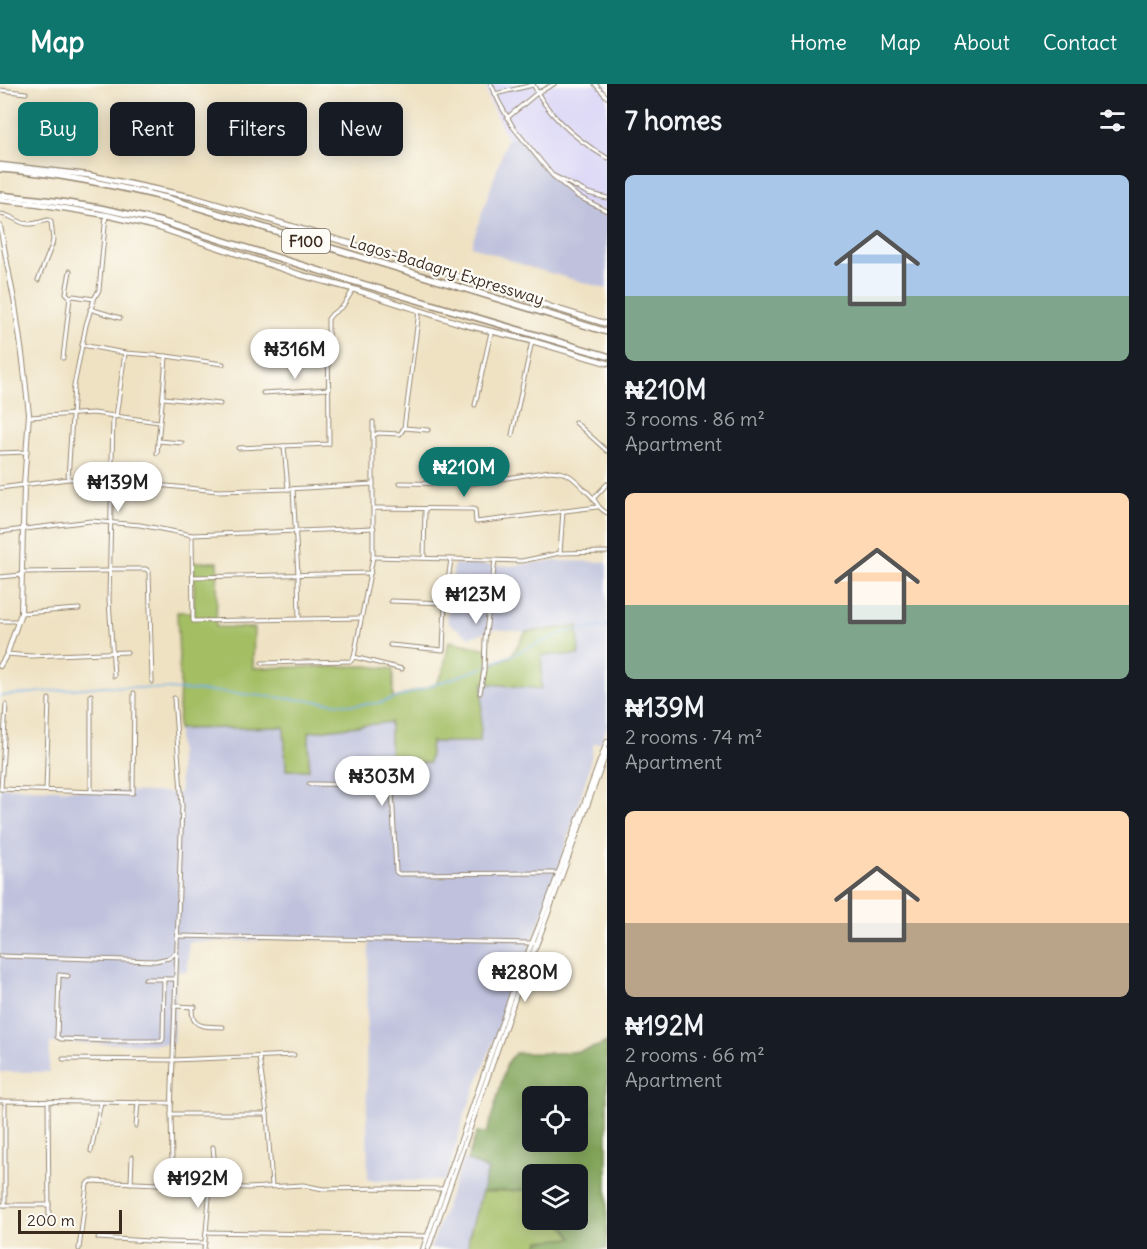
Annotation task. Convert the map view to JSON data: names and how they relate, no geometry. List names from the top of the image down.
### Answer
{
  "streets": {
    "highway": ["F100", "Lagos-Badagry Expressway"]
  },
  "scale_bar": "200 m",
  "page": {
    "header": "Map",
    "nav": [
      "Home",
      "Map",
      "About",
      "Contact"
    ],
    "heading": "7 homes",
    "chip": [
      "Buy",
      "Rent",
      "Filters",
      "New"
    ],
    "list": [
      {
        "name": "₦210M",
        "note": "3 rooms · 86 m² · Apartment"
      },
      {
        "name": "₦139M",
        "note": "2 rooms · 74 m² · Apartment"
      },
      {
        "name": "₦192M",
        "note": "2 rooms · 66 m² · Apartment"
      }
    ],
    "price": [
      "₦316M",
      "₦210M",
      "₦139M",
      "₦123M",
      "₦303M",
      "₦280M",
      "₦192M"
    ],
    "scale": "200 m"
  }
}
